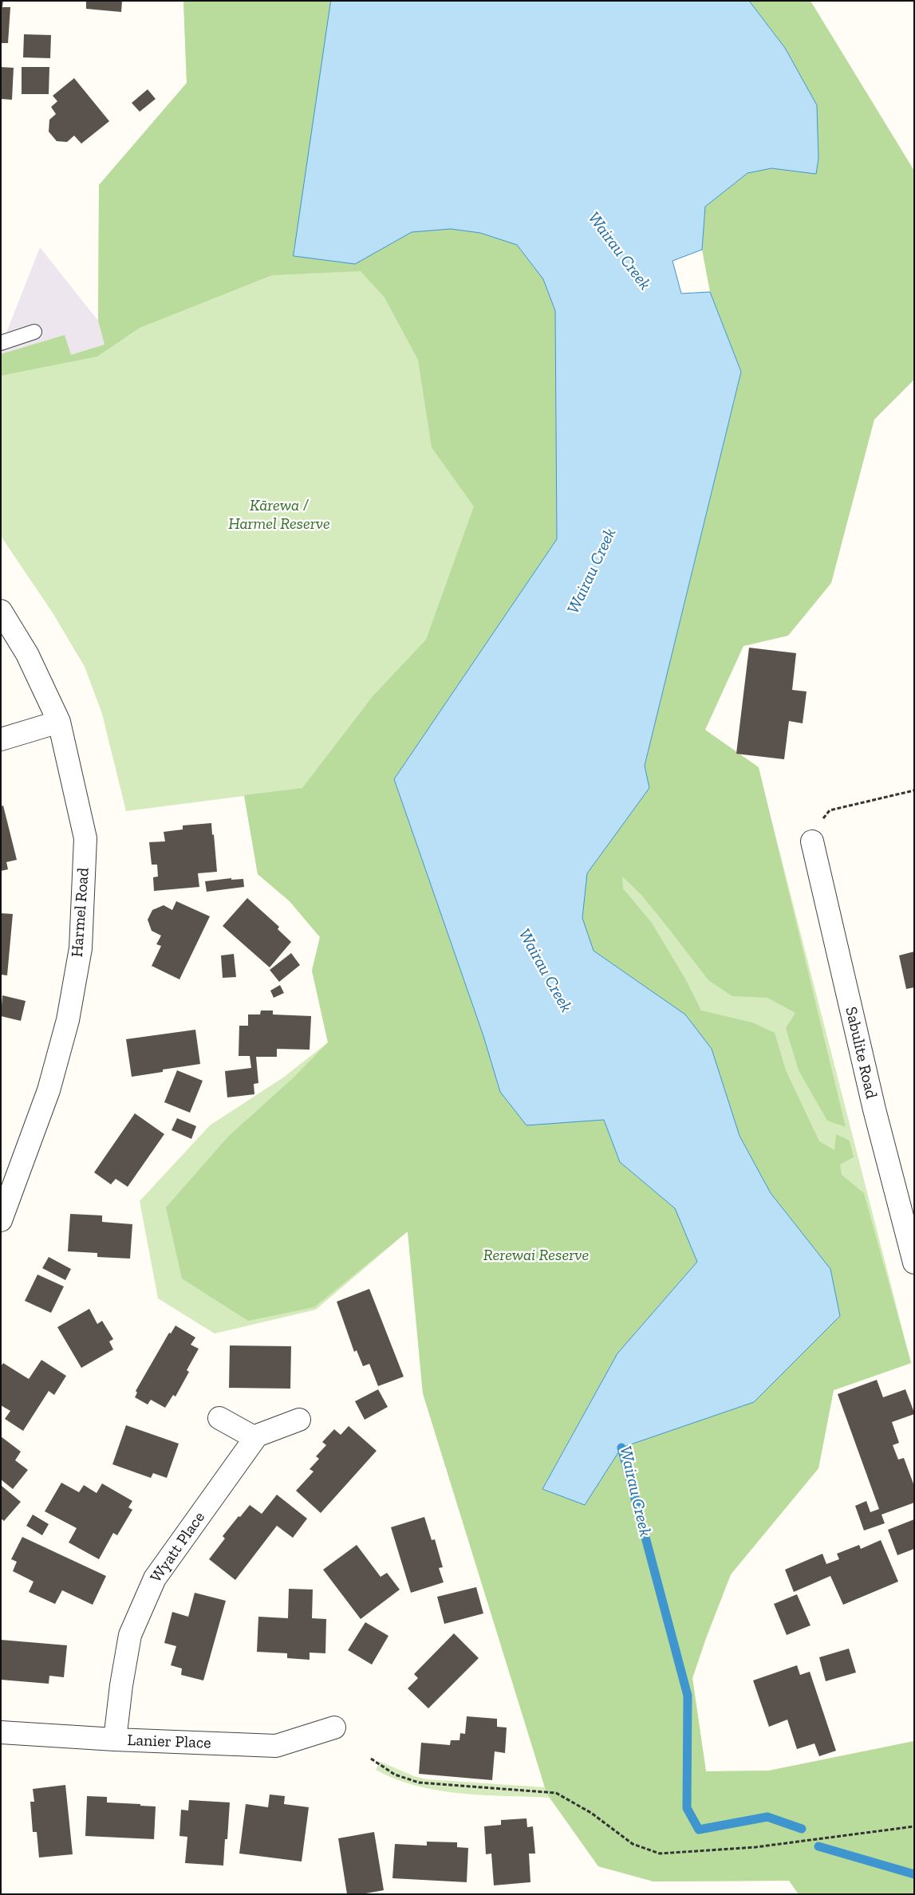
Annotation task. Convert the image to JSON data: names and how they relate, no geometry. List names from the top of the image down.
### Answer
{
  "streets": {
    "street": [
      "Harmel Road",
      "Sabulite Road",
      "Wyatt Place",
      "Lanier Place"
    ]
  },
  "crossings": [
    ["Wyatt Place", "Lanier Place"]
  ],
  "water": ["Wairau Creek"],
  "parks": ["Kārewa / Harmel Reserve", "Rerewai Reserve"]
}
